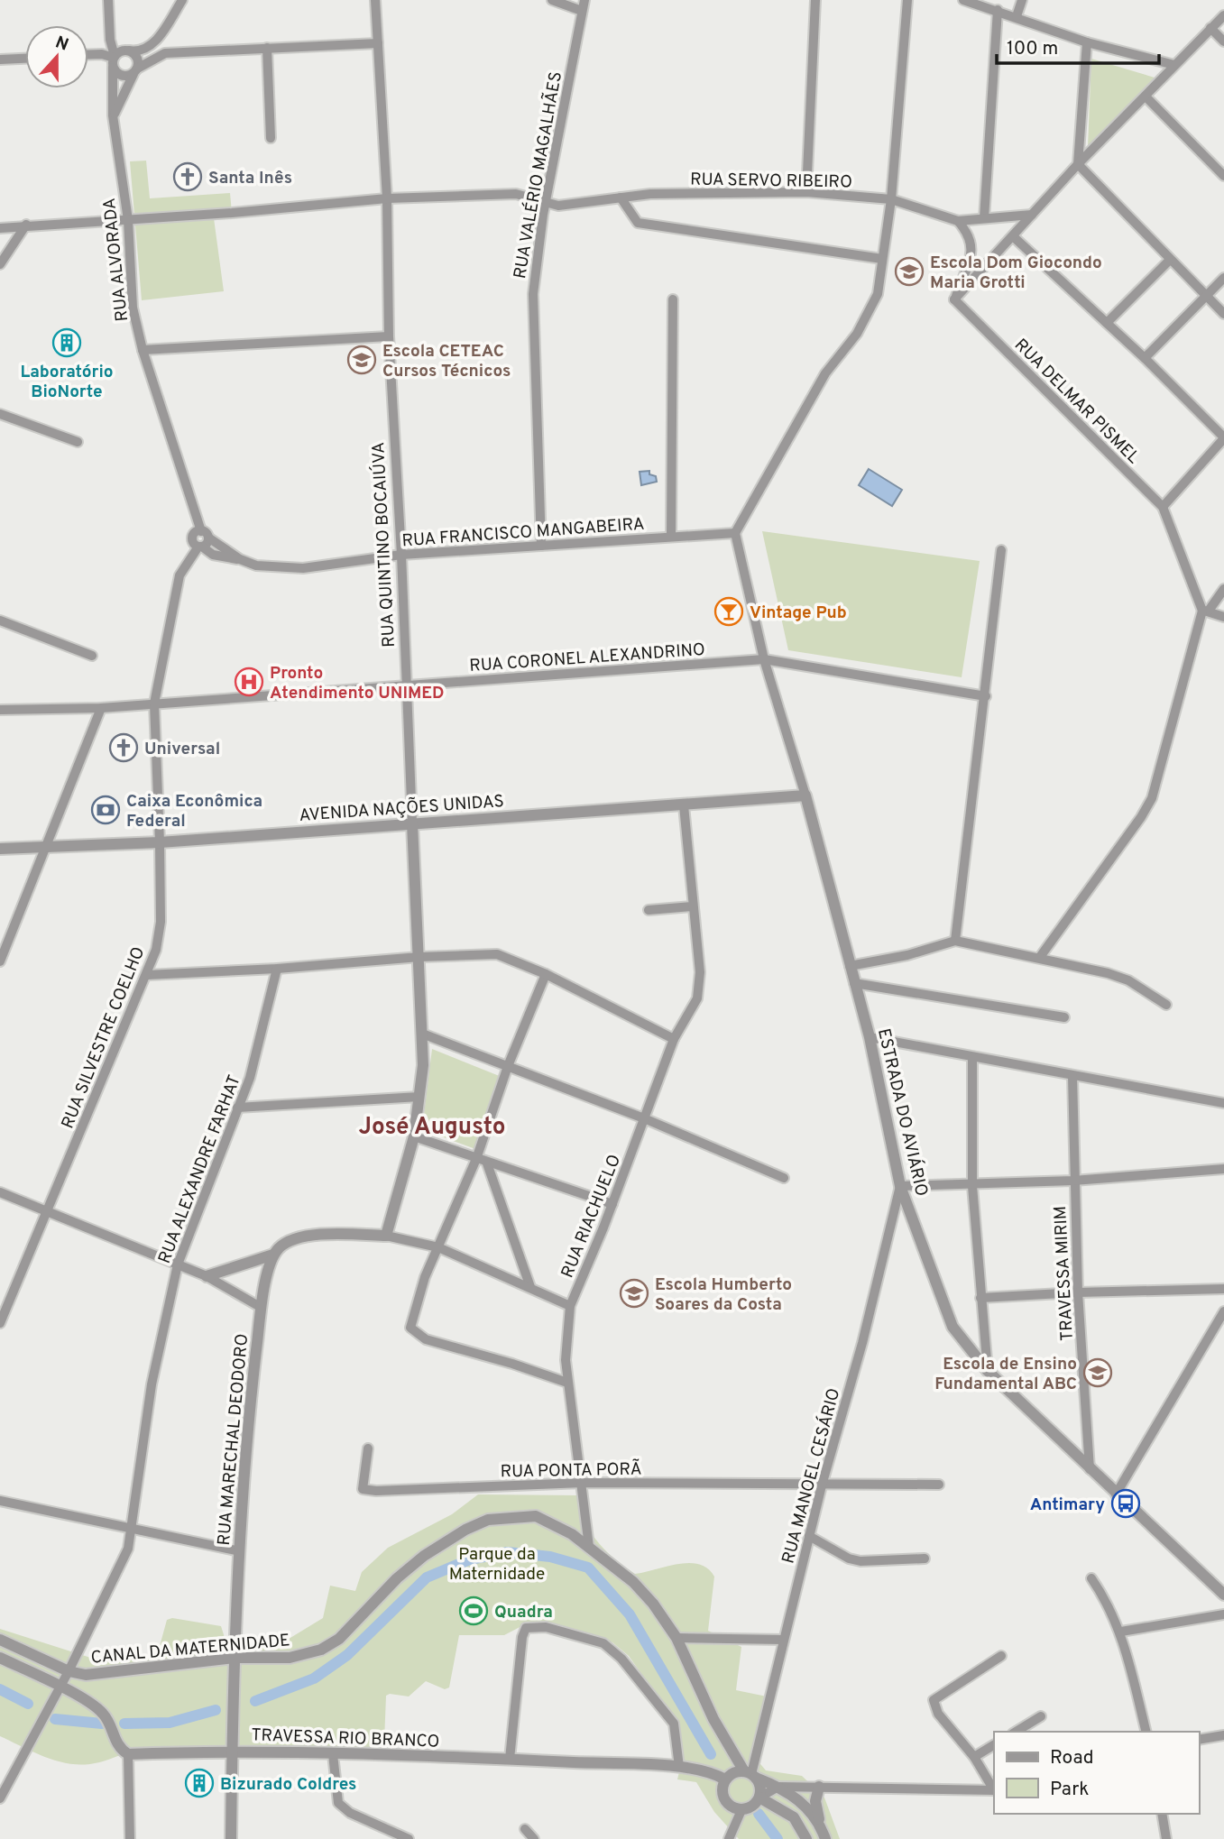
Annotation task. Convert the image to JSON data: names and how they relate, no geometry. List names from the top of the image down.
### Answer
{
  "streets": {
    "street": [
      "RUA VALÉRIO MAGALHÃES",
      "RUA SERVO RIBEIRO",
      "RUA ALVORADA",
      "RUA DELMAR PISMEL",
      "RUA FRANCISCO MANGABEIRA",
      "RUA QUINTINO BOCAIÚVA",
      "RUA CORONEL ALEXANDRINO",
      "AVENIDA NAÇÕES UNIDAS",
      "RUA SILVESTRE COELHO",
      "ESTRADA DO AVIÁRIO",
      "RUA ALEXANDRE FARHAT",
      "RUA RIACHUELO",
      "TRAVESSA MIRIM",
      "RUA MARECHAL DEODORO",
      "RUA PONTA PORÃ",
      "RUA MANOEL CESÁRIO",
      "CANAL DA MATERNIDADE",
      "TRAVESSA RIO BRANCO"
    ]
  },
  "crossings": [
    ["RUA VALÉRIO MAGALHÃES", "RUA SERVO RIBEIRO"],
    ["RUA VALÉRIO MAGALHÃES", "RUA FRANCISCO MANGABEIRA"],
    ["RUA SERVO RIBEIRO", "RUA ALVORADA"],
    ["RUA SERVO RIBEIRO", "RUA QUINTINO BOCAIÚVA"],
    ["RUA ALVORADA", "RUA FRANCISCO MANGABEIRA"],
    ["RUA ALVORADA", "RUA SILVESTRE COELHO"],
    ["RUA FRANCISCO MANGABEIRA", "RUA QUINTINO BOCAIÚVA"],
    ["RUA FRANCISCO MANGABEIRA", "RUA SILVESTRE COELHO"],
    ["RUA FRANCISCO MANGABEIRA", "ESTRADA DO AVIÁRIO"],
    ["RUA QUINTINO BOCAIÚVA", "RUA CORONEL ALEXANDRINO"],
    ["RUA QUINTINO BOCAIÚVA", "AVENIDA NAÇÕES UNIDAS"],
    ["RUA CORONEL ALEXANDRINO", "RUA SILVESTRE COELHO"],
    ["RUA CORONEL ALEXANDRINO", "ESTRADA DO AVIÁRIO"],
    ["AVENIDA NAÇÕES UNIDAS", "RUA SILVESTRE COELHO"],
    ["AVENIDA NAÇÕES UNIDAS", "ESTRADA DO AVIÁRIO"],
    ["AVENIDA NAÇÕES UNIDAS", "RUA RIACHUELO"],
    ["ESTRADA DO AVIÁRIO", "TRAVESSA MIRIM"],
    ["ESTRADA DO AVIÁRIO", "RUA MANOEL CESÁRIO"],
    ["RUA ALEXANDRE FARHAT", "CANAL DA MATERNIDADE"],
    ["RUA RIACHUELO", "RUA PONTA PORÃ"],
    ["RUA RIACHUELO", "CANAL DA MATERNIDADE"],
    ["RUA MARECHAL DEODORO", "CANAL DA MATERNIDADE"],
    ["RUA MARECHAL DEODORO", "TRAVESSA RIO BRANCO"],
    ["RUA PONTA PORÃ", "RUA MANOEL CESÁRIO"],
    ["RUA MANOEL CESÁRIO", "CANAL DA MATERNIDADE"],
    ["RUA MANOEL CESÁRIO", "TRAVESSA RIO BRANCO"],
    ["CANAL DA MATERNIDADE", "TRAVESSA RIO BRANCO"]
  ],
  "districts": ["José Augusto"],
  "parks": ["Parque da Maternidade"],
  "places": {
    "church": ["Santa Inês", "Universal"],
    "school or university": [
      "Escola Dom Giocondo Maria Grotti",
      "Escola CETEAC Cursos Técnicos",
      "Escola Humberto Soares da Costa",
      "Escola de Ensino Fundamental ABC"
    ],
    "building": ["Laboratório BioNorte", "Bizurado Coldres"],
    "bar": ["Vintage Pub"],
    "hospital": ["Pronto Atendimento UNIMED"],
    "bank": ["Caixa Econômica Federal"],
    "bus stop": ["Antimary"],
    "sports": ["Quadra"]
  },
  "legend": ["Road", "Park"],
  "scale_bar": "100 m",
  "north": "top"
}
